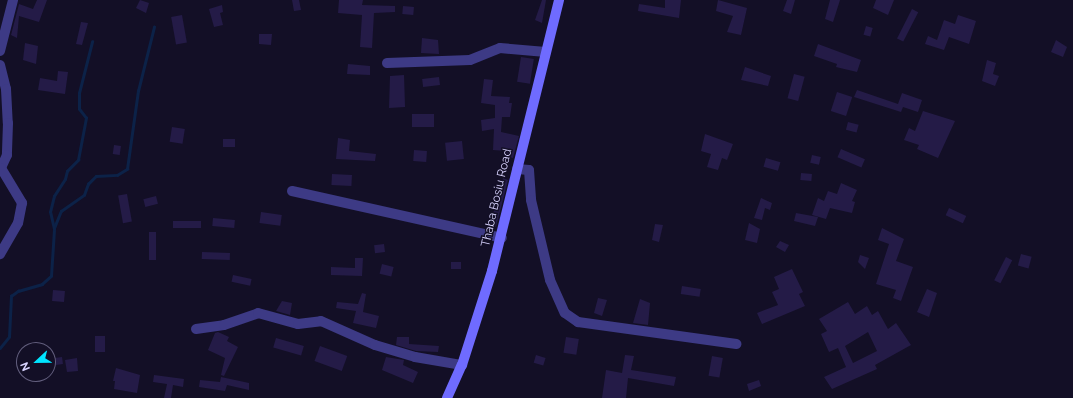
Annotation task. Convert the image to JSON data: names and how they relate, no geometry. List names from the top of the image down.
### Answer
{
  "streets": {
    "street": ["Thaba Bosiu Road"]
  },
  "north": "left"
}
